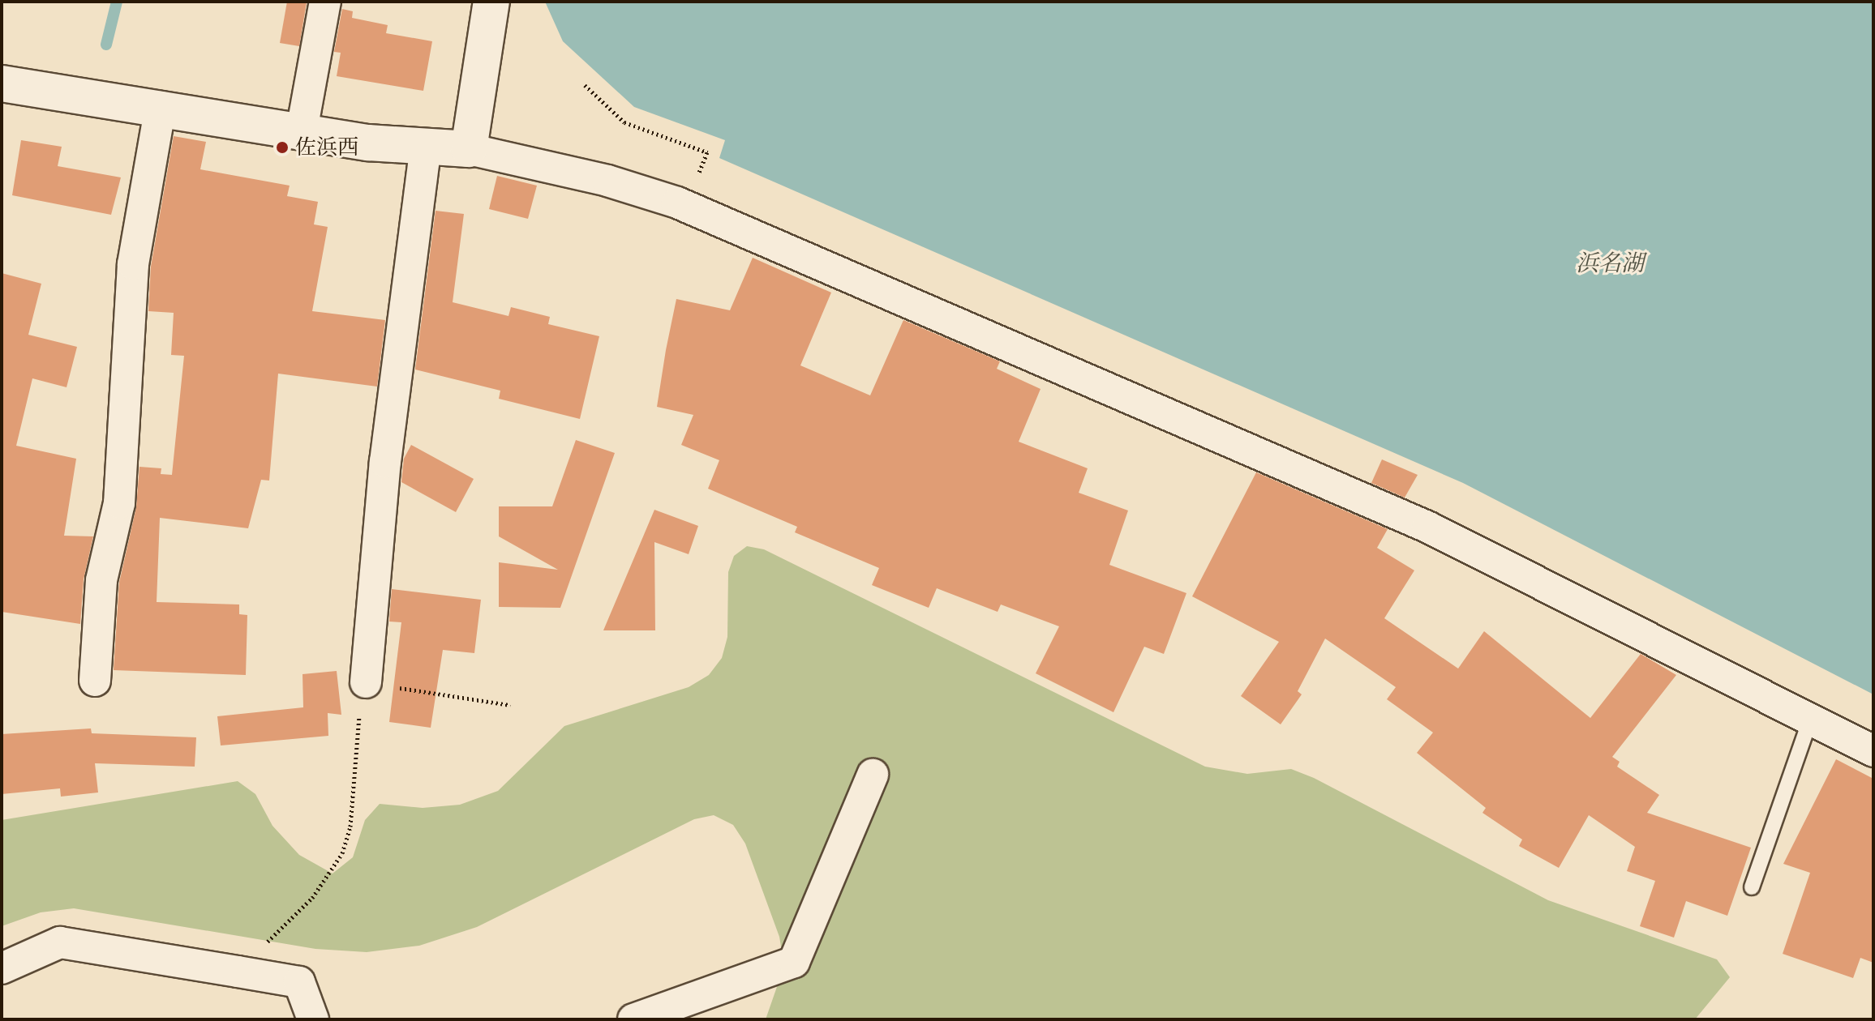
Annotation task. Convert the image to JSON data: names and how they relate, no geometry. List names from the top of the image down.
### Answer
{
  "water": ["浜名湖"],
  "places": ["佐浜西"]
}
